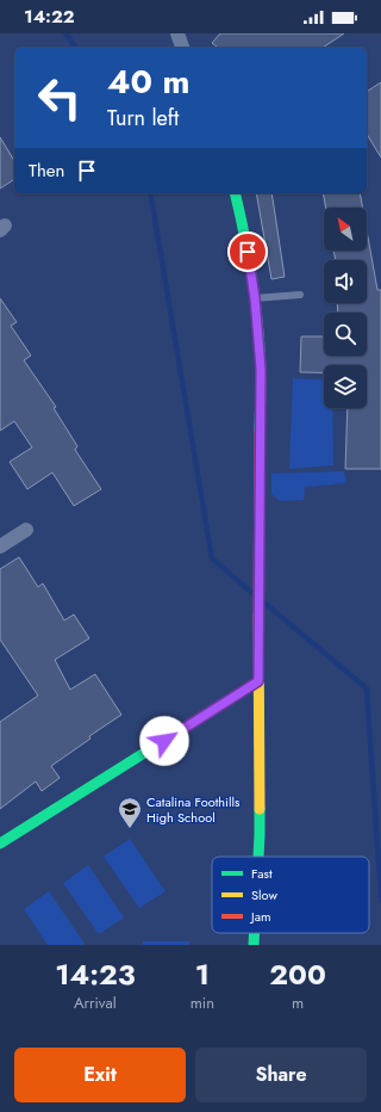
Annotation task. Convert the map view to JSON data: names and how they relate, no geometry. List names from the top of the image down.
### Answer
{
  "places": {
    "school or university": ["Catalina Foothills High School"]
  },
  "legend": ["Fast", "Slow", "Jam"],
  "north": "top left",
  "page": {
    "status": "14:22",
    "turn": ["40 m", "Turn left"],
    "then": "Then",
    "eta": [
      "14:23",
      "Arrival",
      "1",
      "min",
      "200",
      "m"
    ],
    "buttons": ["Exit", "Share"]
  }
}
